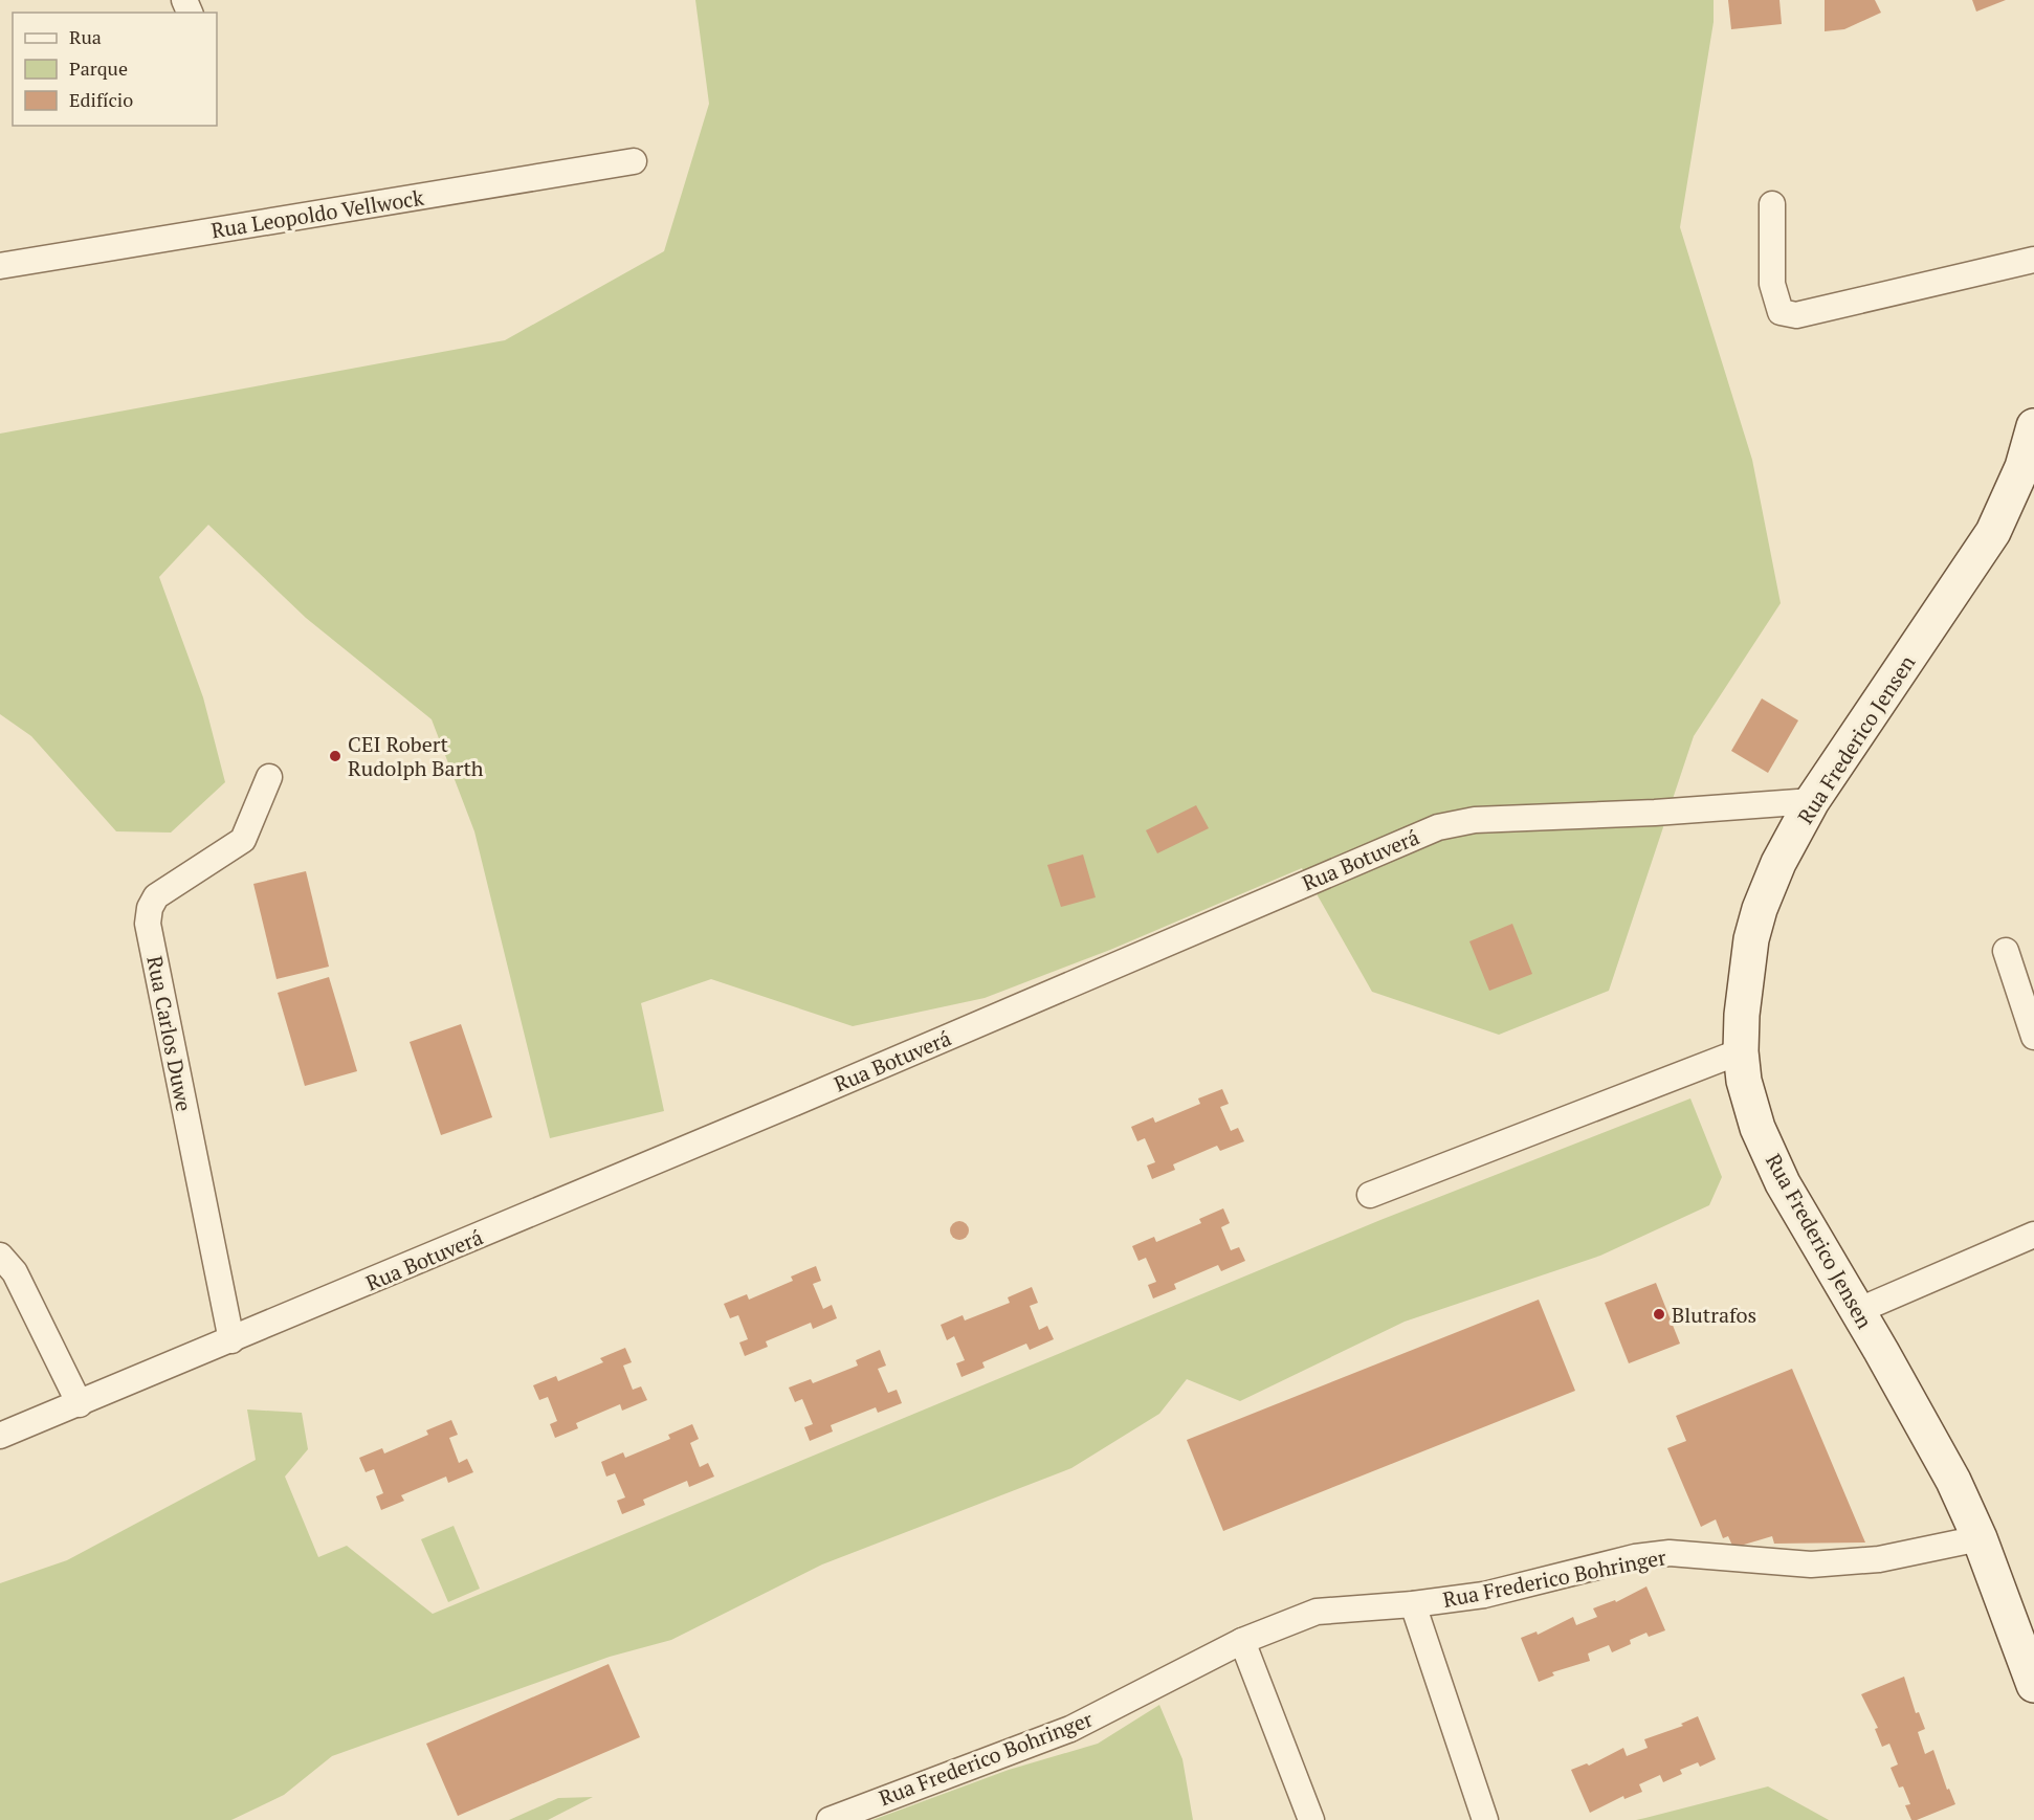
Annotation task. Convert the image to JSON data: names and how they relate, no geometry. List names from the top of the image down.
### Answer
{
  "streets": {
    "main road": ["Rua Frederico Jensen"],
    "street": [
      "Rua Leopoldo Vellwock",
      "Rua Botuverá",
      "Rua Carlos Duwe",
      "Rua Frederico Bohringer"
    ]
  },
  "crossings": [
    ["Rua Frederico Jensen", "Rua Botuverá"],
    ["Rua Frederico Jensen", "Rua Frederico Bohringer"],
    ["Rua Botuverá", "Rua Carlos Duwe"]
  ],
  "places": ["CEI Robert Rudolph Barth", "Blutrafos"],
  "legend": ["Rua", "Parque", "Edifício"]
}
